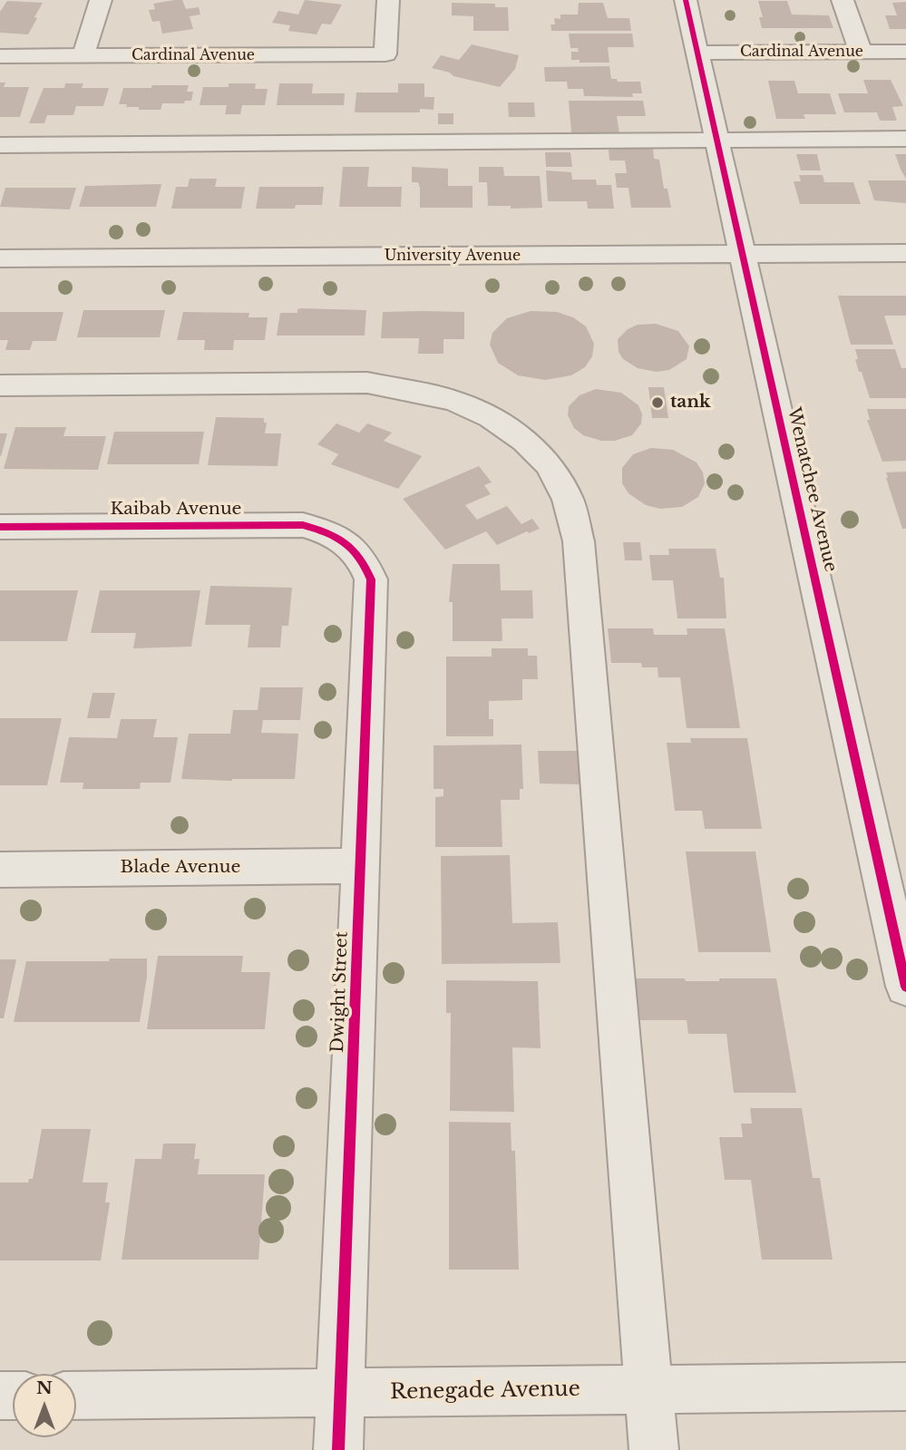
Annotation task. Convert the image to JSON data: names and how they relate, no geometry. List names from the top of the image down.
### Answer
{
  "streets": {
    "street": [
      "Cardinal Avenue",
      "University Avenue",
      "Wenatchee Avenue",
      "Kaibab Avenue",
      "Blade Avenue",
      "Dwight Street",
      "Renegade Avenue"
    ]
  },
  "crossings": [
    ["Cardinal Avenue", "Wenatchee Avenue"],
    ["University Avenue", "Wenatchee Avenue"],
    ["Kaibab Avenue", "Dwight Street"],
    ["Blade Avenue", "Dwight Street"],
    ["Dwight Street", "Renegade Avenue"]
  ],
  "places": ["tank"],
  "north": "top"
}
